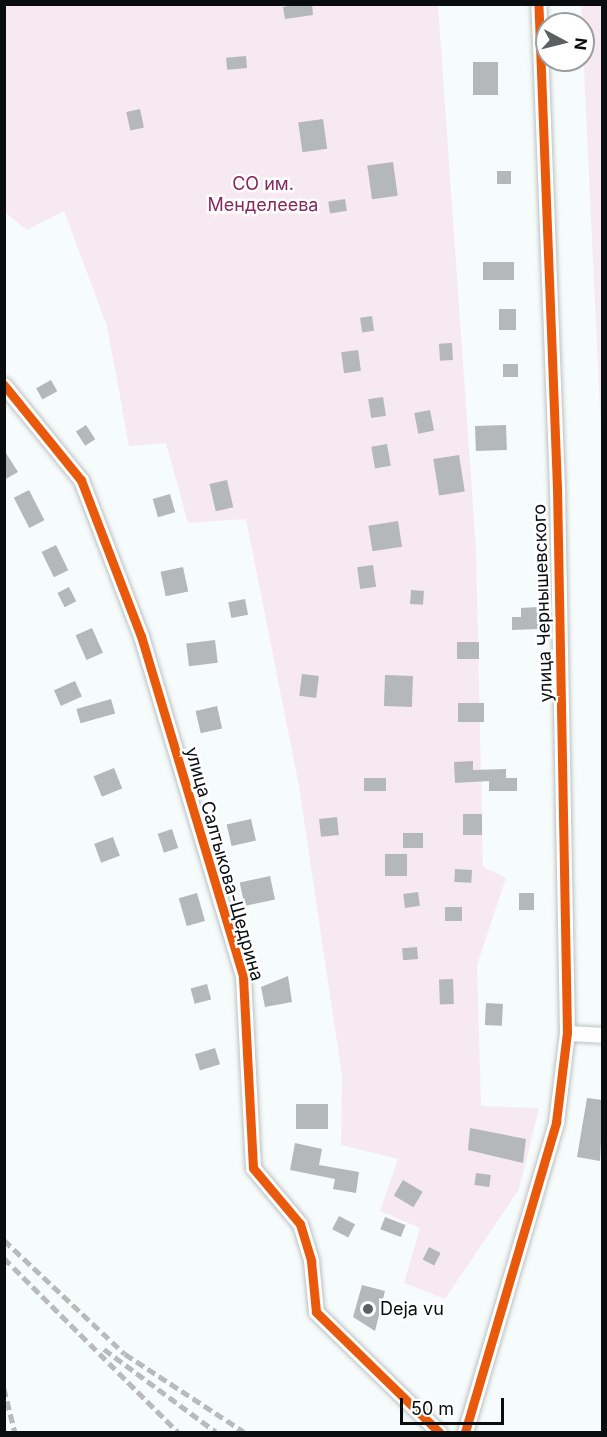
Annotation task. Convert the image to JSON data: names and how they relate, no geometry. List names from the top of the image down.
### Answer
{
  "streets": {
    "street": ["улица Чернышевского", "улица Салтыкова-Щедрина"]
  },
  "parks": ["СО им. Менделеева"],
  "places": ["Deja vu"],
  "scale_bar": "50 m",
  "north": "right"
}
